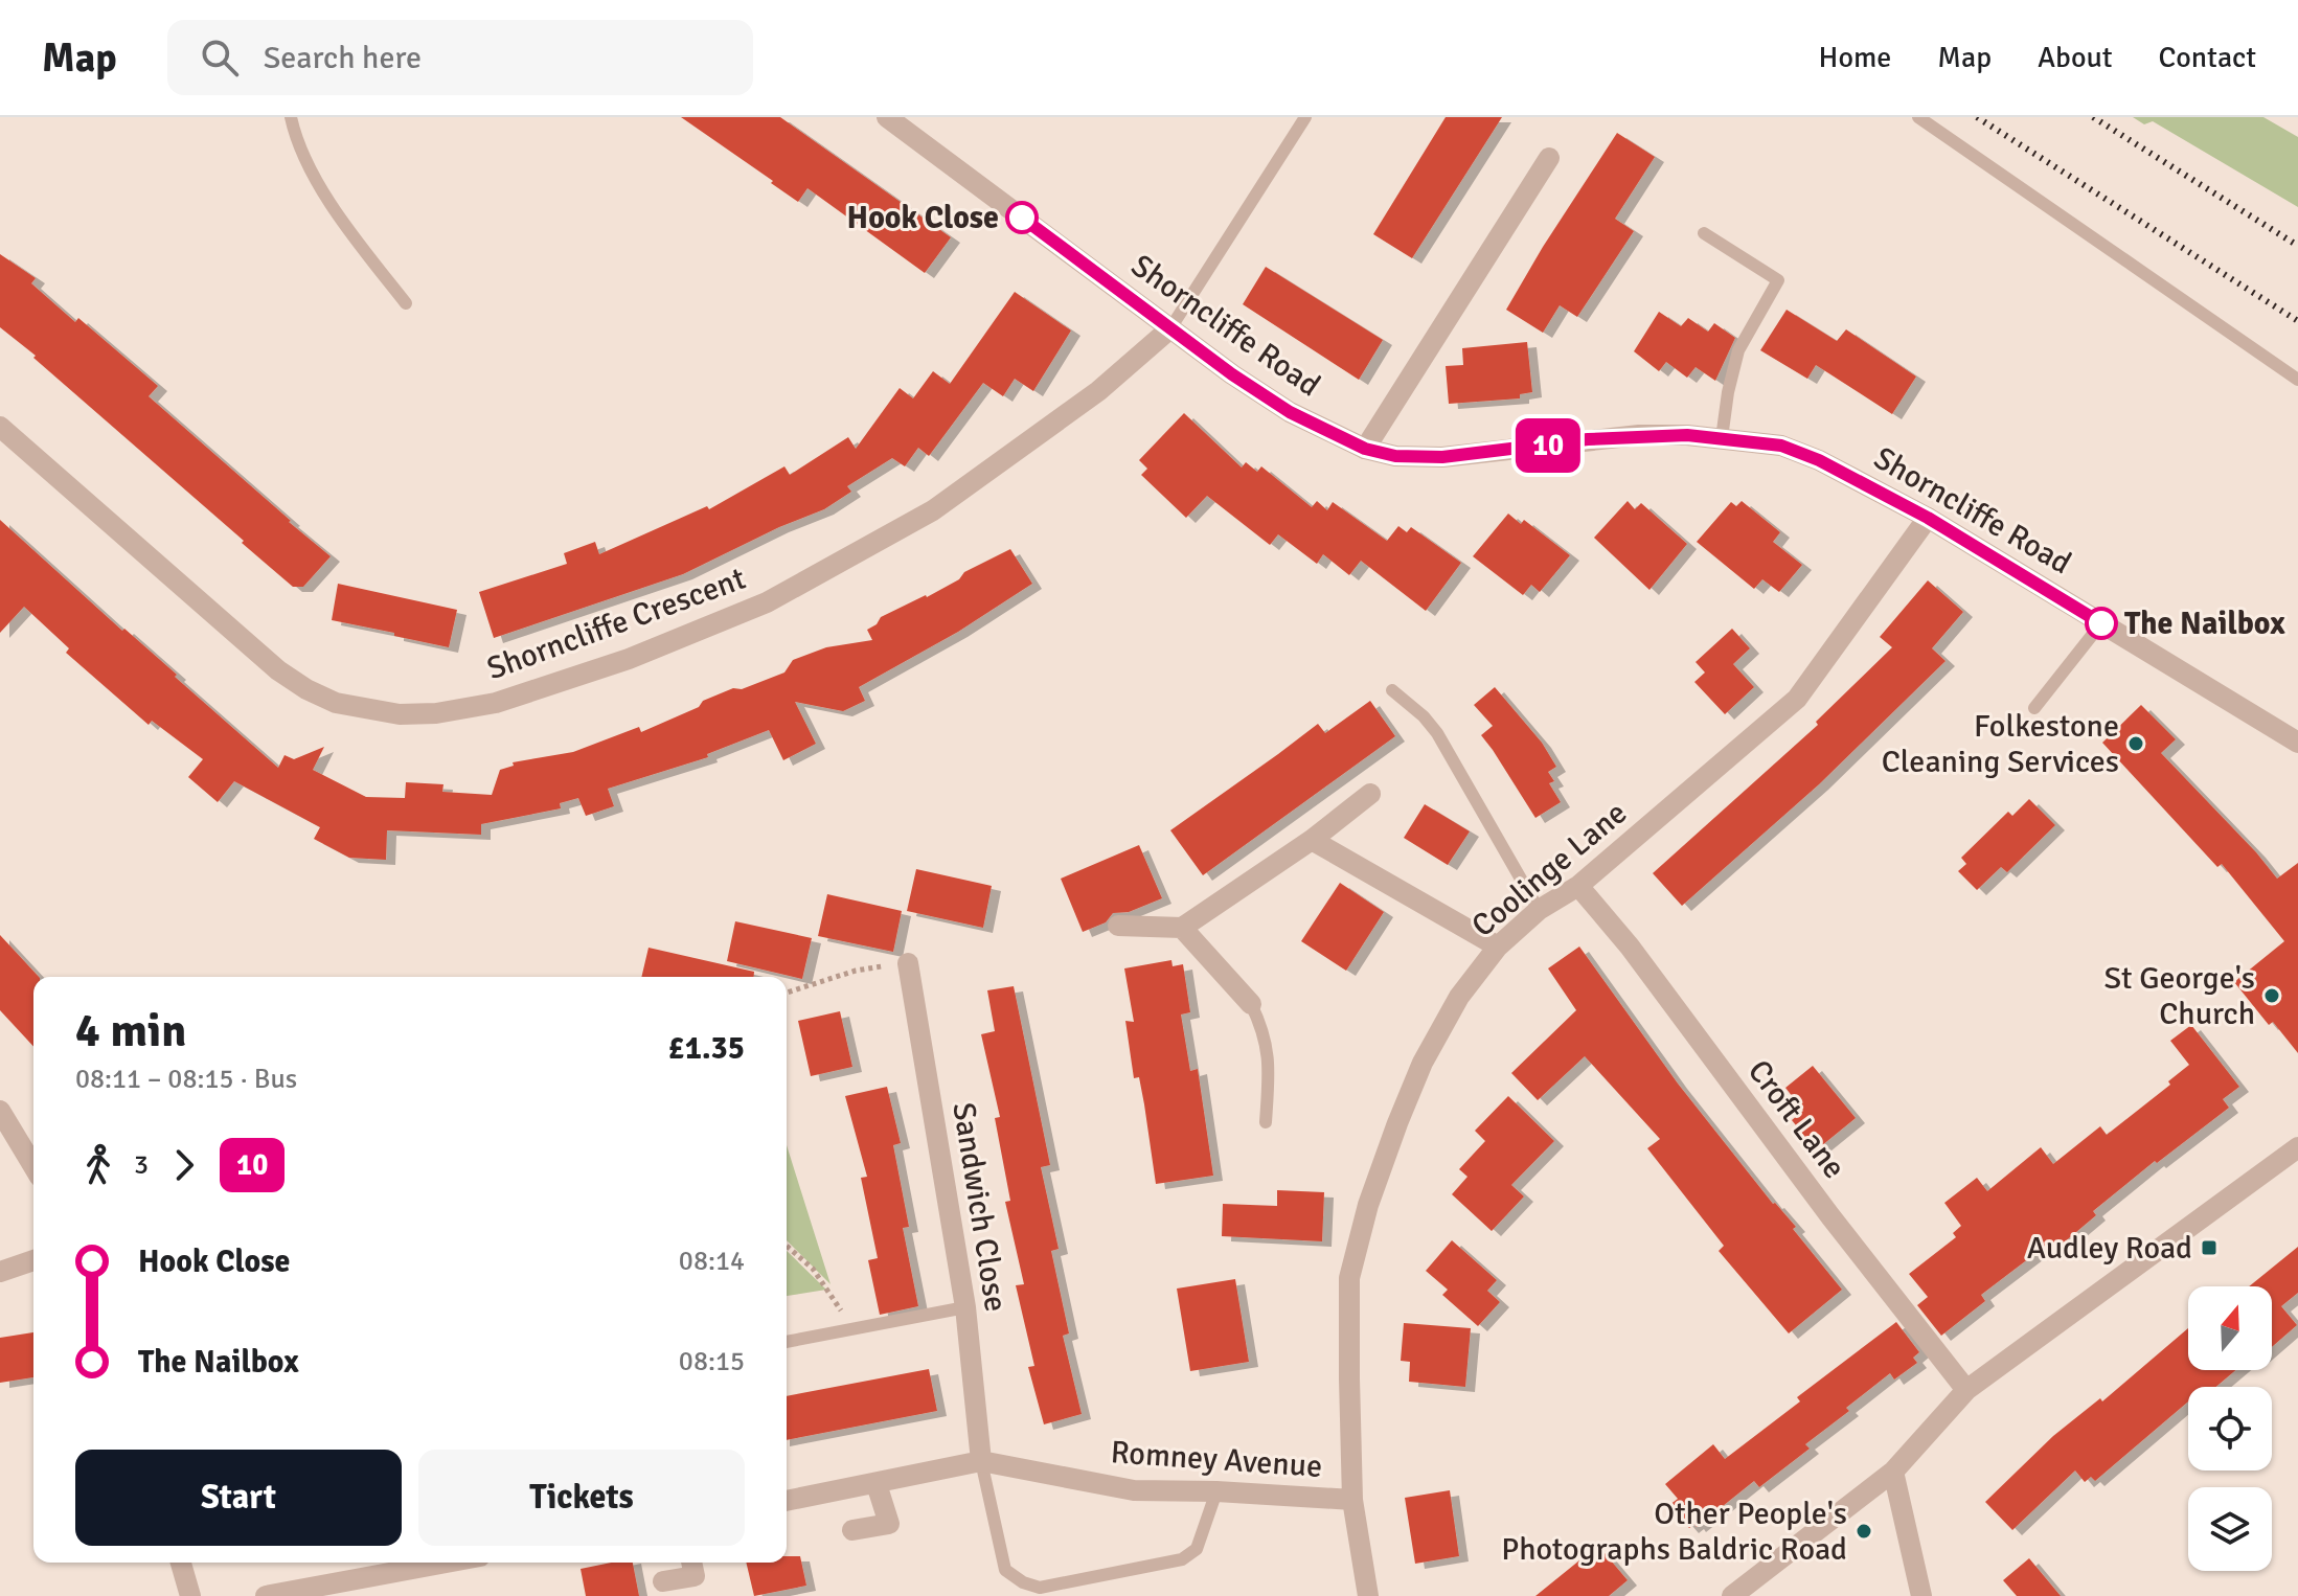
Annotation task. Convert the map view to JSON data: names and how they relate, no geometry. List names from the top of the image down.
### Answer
{
  "streets": {
    "street": [
      "Shorncliffe Road",
      "Shorncliffe Crescent",
      "Coolinge Lane",
      "Croft Lane",
      "Sandwich Close",
      "Romney Avenue"
    ]
  },
  "crossings": [
    ["Shorncliffe Road", "Shorncliffe Crescent"],
    ["Shorncliffe Road", "Coolinge Lane"],
    ["Coolinge Lane", "Croft Lane"],
    ["Coolinge Lane", "Romney Avenue"],
    ["Sandwich Close", "Romney Avenue"]
  ],
  "places": {
    "other": [
      "Hook Close",
      "The Nailbox",
      "Folkestone Cleaning Services",
      "St George's Church",
      "Other People's Photographs Baldric Road"
    ],
    "transit": ["Audley Road"]
  },
  "lines": ["bus line 10"],
  "north": "top",
  "page": {
    "header": "Map",
    "search": "Search here",
    "nav": [
      "Home",
      "Map",
      "About",
      "Contact"
    ],
    "on_map": "10",
    "heading": ["4 min", "08:11 – 08:15 · Bus", "£1.35"],
    "legs": ["3", "10"],
    "list": [
      {
        "name": "Hook Close",
        "value": "08:14"
      },
      {
        "name": "The Nailbox",
        "value": "08:15"
      }
    ],
    "buttons": ["Start", "Tickets"]
  }
}
